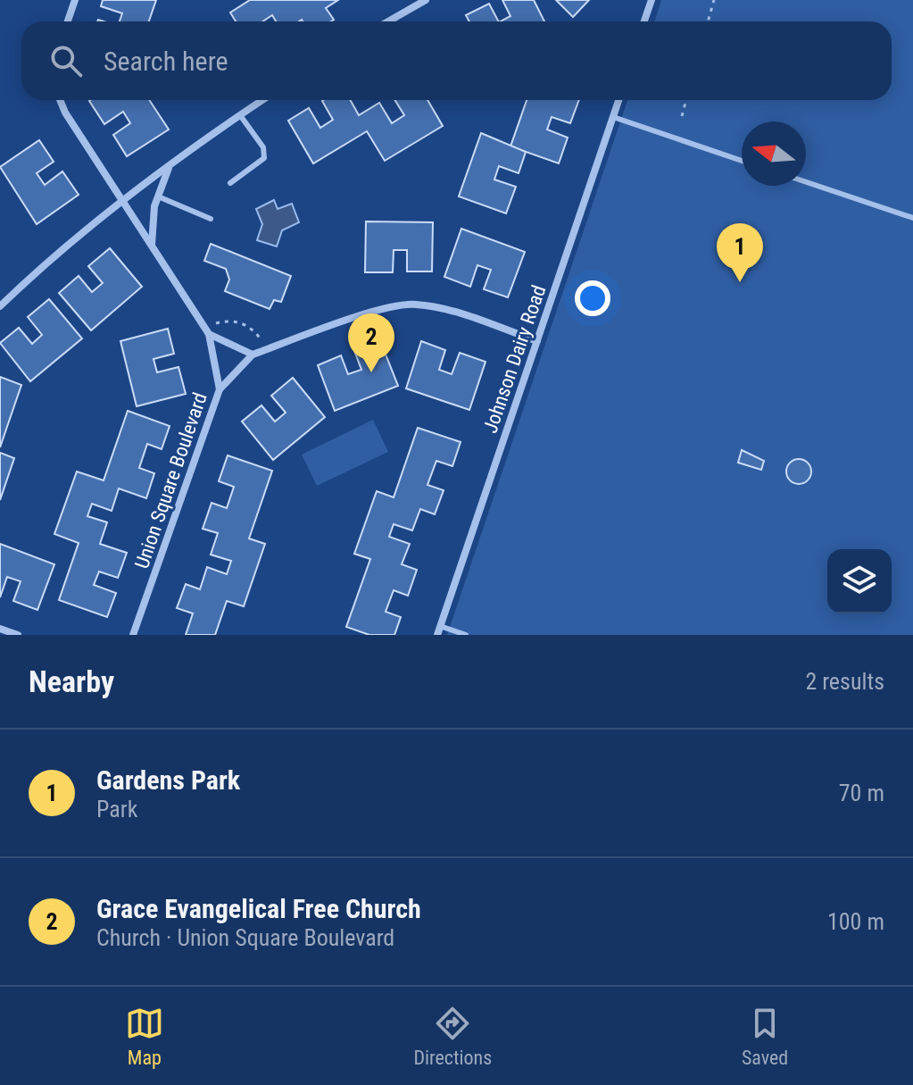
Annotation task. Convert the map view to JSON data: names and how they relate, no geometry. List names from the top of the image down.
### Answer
{
  "streets": {
    "street": ["Johnson Dairy Road", "Union Square Boulevard"]
  },
  "north": "left",
  "page": {
    "search": "Search here",
    "pins": ["1", "2"],
    "heading": ["Nearby", "2 results"],
    "list": [
      {
        "mark": "1",
        "name": "Gardens Park",
        "note": "Park",
        "value": "70 m"
      },
      {
        "mark": "2",
        "name": "Grace Evangelical Free Church",
        "note": "Church · Union Square Boulevard",
        "value": "100 m"
      }
    ],
    "nav": ["Map", "Directions", "Saved"]
  }
}
